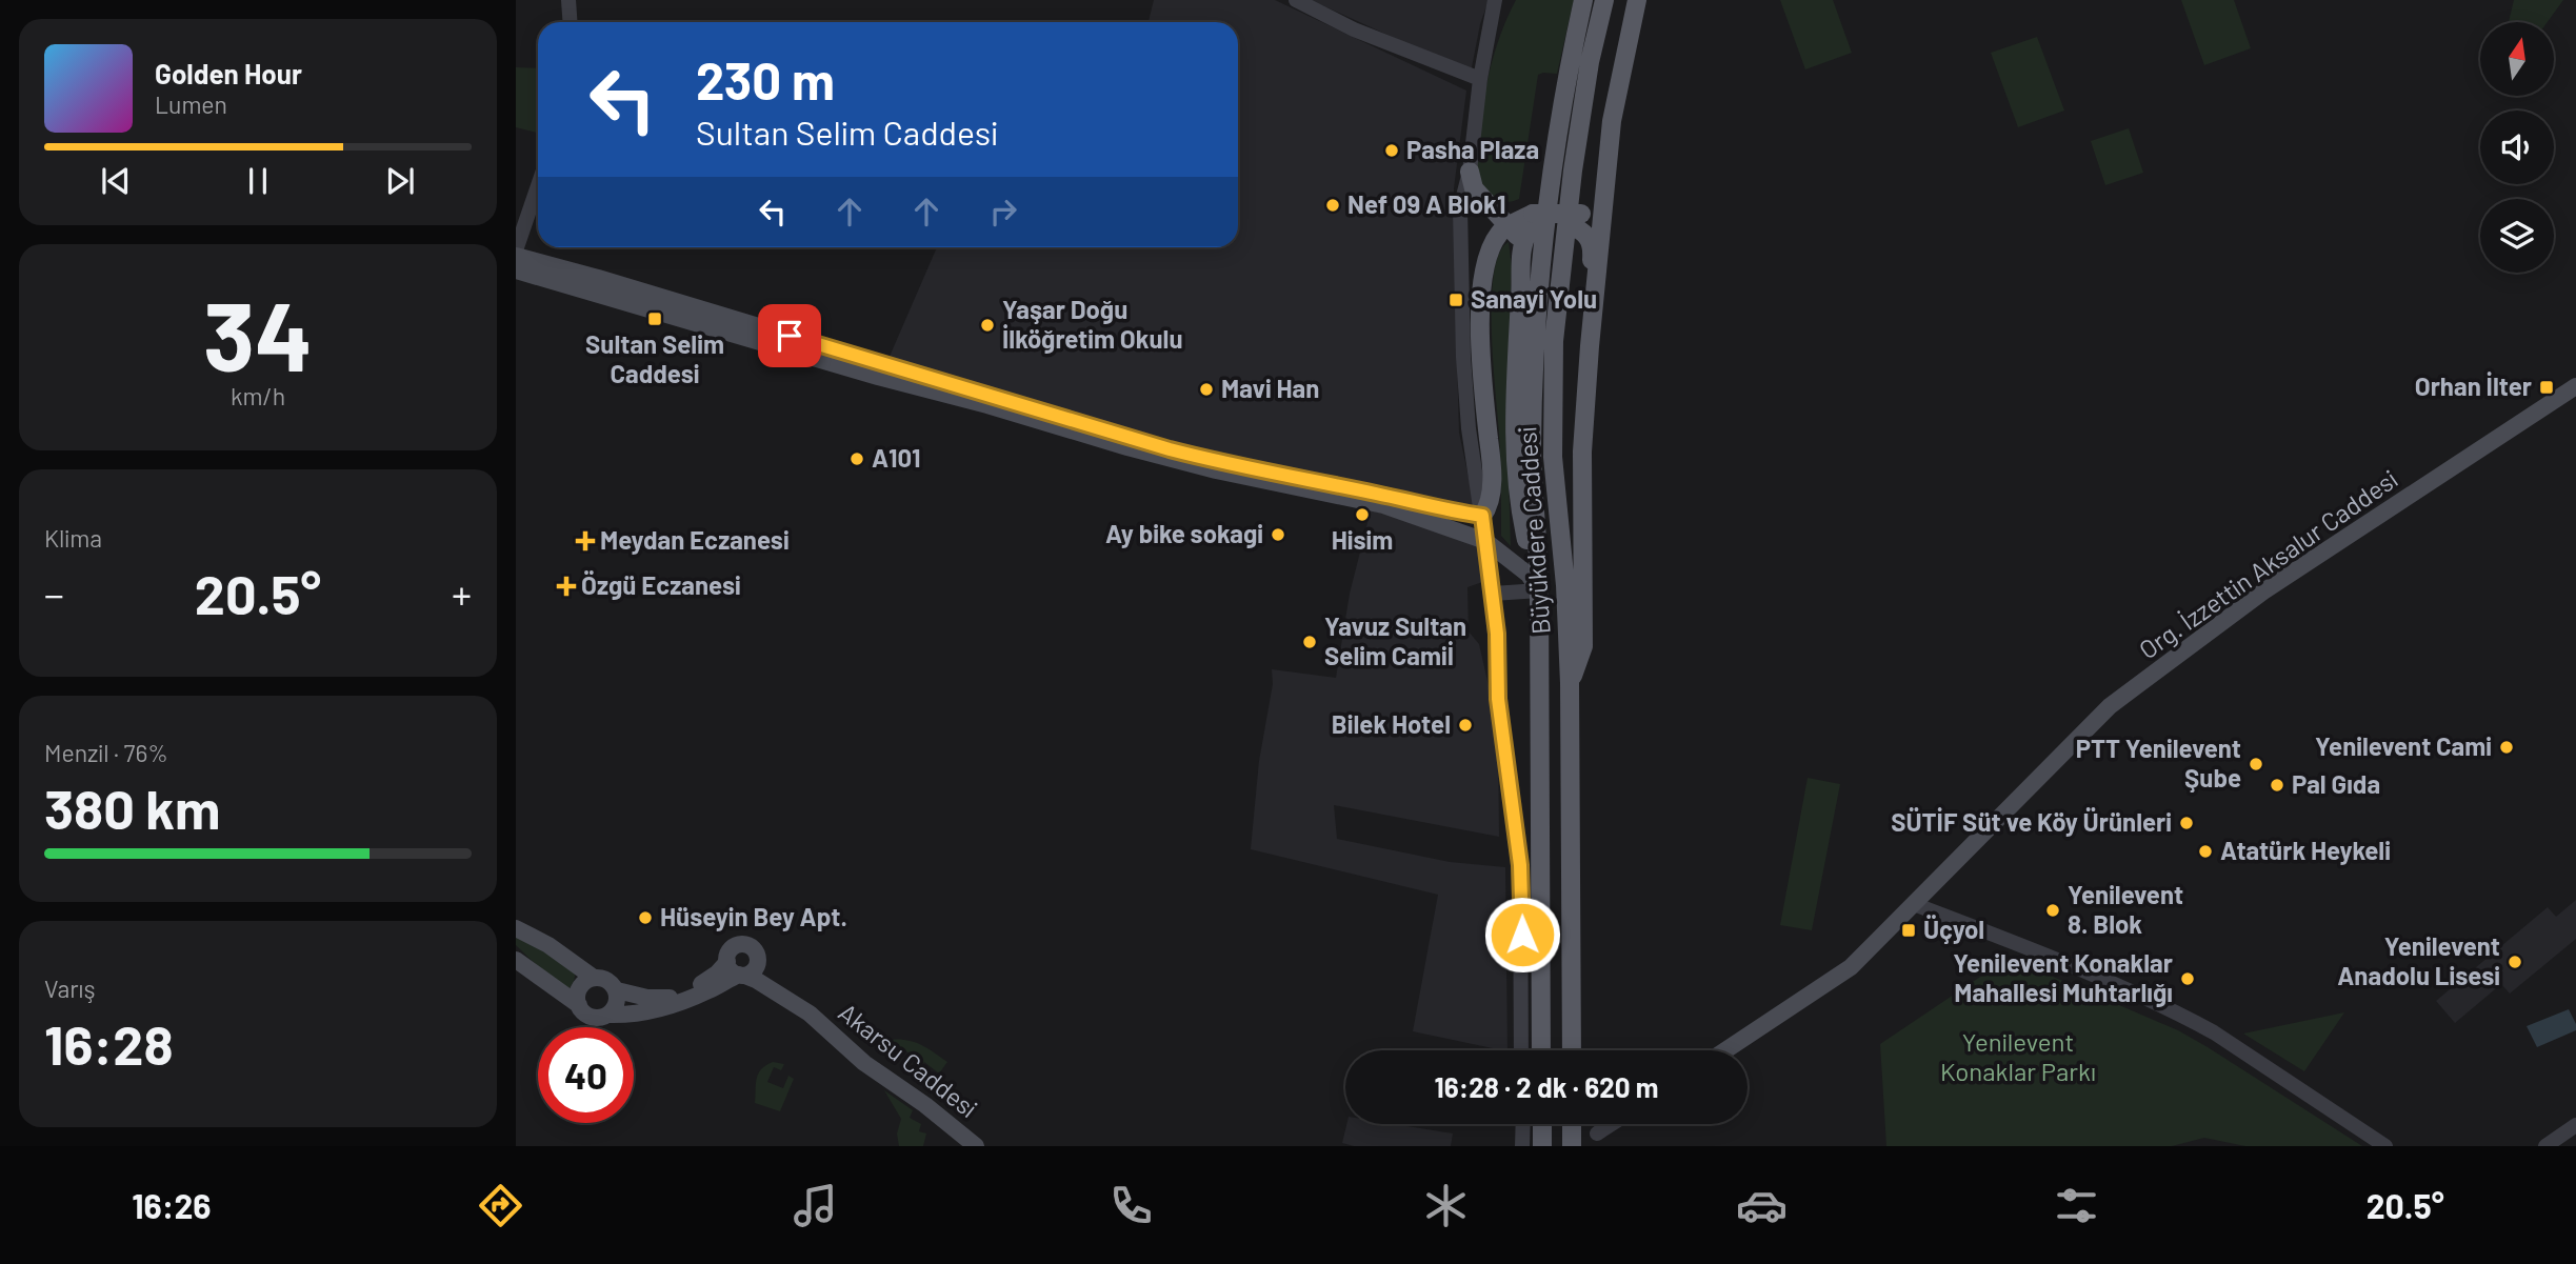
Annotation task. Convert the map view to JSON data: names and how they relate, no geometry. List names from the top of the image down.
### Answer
{
  "streets": {
    "main road": ["Büyükdere Caddesi", "Org. İzzettin Aksalur Caddesi", "Akarsu Caddesi"]
  },
  "parks": ["Yenilevent Konaklar Parkı"],
  "places": {
    "other": [
      "Pasha Plaza",
      "Nef 09 A Blok1",
      "Yaşar Doğu İlköğretim Okulu",
      "Mavi Han",
      "A101",
      "Hisim",
      "Ay bike sokagi",
      "Yavuz Sultan Selim Camiİ",
      "Bilek Hotel",
      "Yenilevent Cami",
      "PTT Yenilevent Şube",
      "Pal Gıda",
      "SÜTİF Süt ve Köy Ürünleri",
      "Atatürk Heykeli",
      "Yenilevent 8. Blok",
      "Hüseyin Bey Apt.",
      "Yenilevent Anadolu Lisesi",
      "Yenilevent Konaklar Mahallesi Muhtarlığı"
    ],
    "transit": [
      "Sanayi Yolu",
      "Sultan Selim Caddesi",
      "Orhan İlter",
      "Üçyol"
    ],
    "health": ["Meydan Eczanesi", "Özgü Eczanesi"]
  },
  "north": "top",
  "page": {
    "turn": ["230 m", "Sultan Selim Caddesi"],
    "song": ["Golden Hour", "Lumen"],
    "tile": [
      ["34", "km/h"],
      "Klima",
      ["Menzil · 76%", "380 km"],
      ["Varış", "16:28"]
    ],
    "heat": ["−", "20.5°", "+"],
    "limit": "40",
    "trip": "16:28 · 2 dk · 620 m",
    "tabs": ["16:26", "20.5°"]
  }
}
